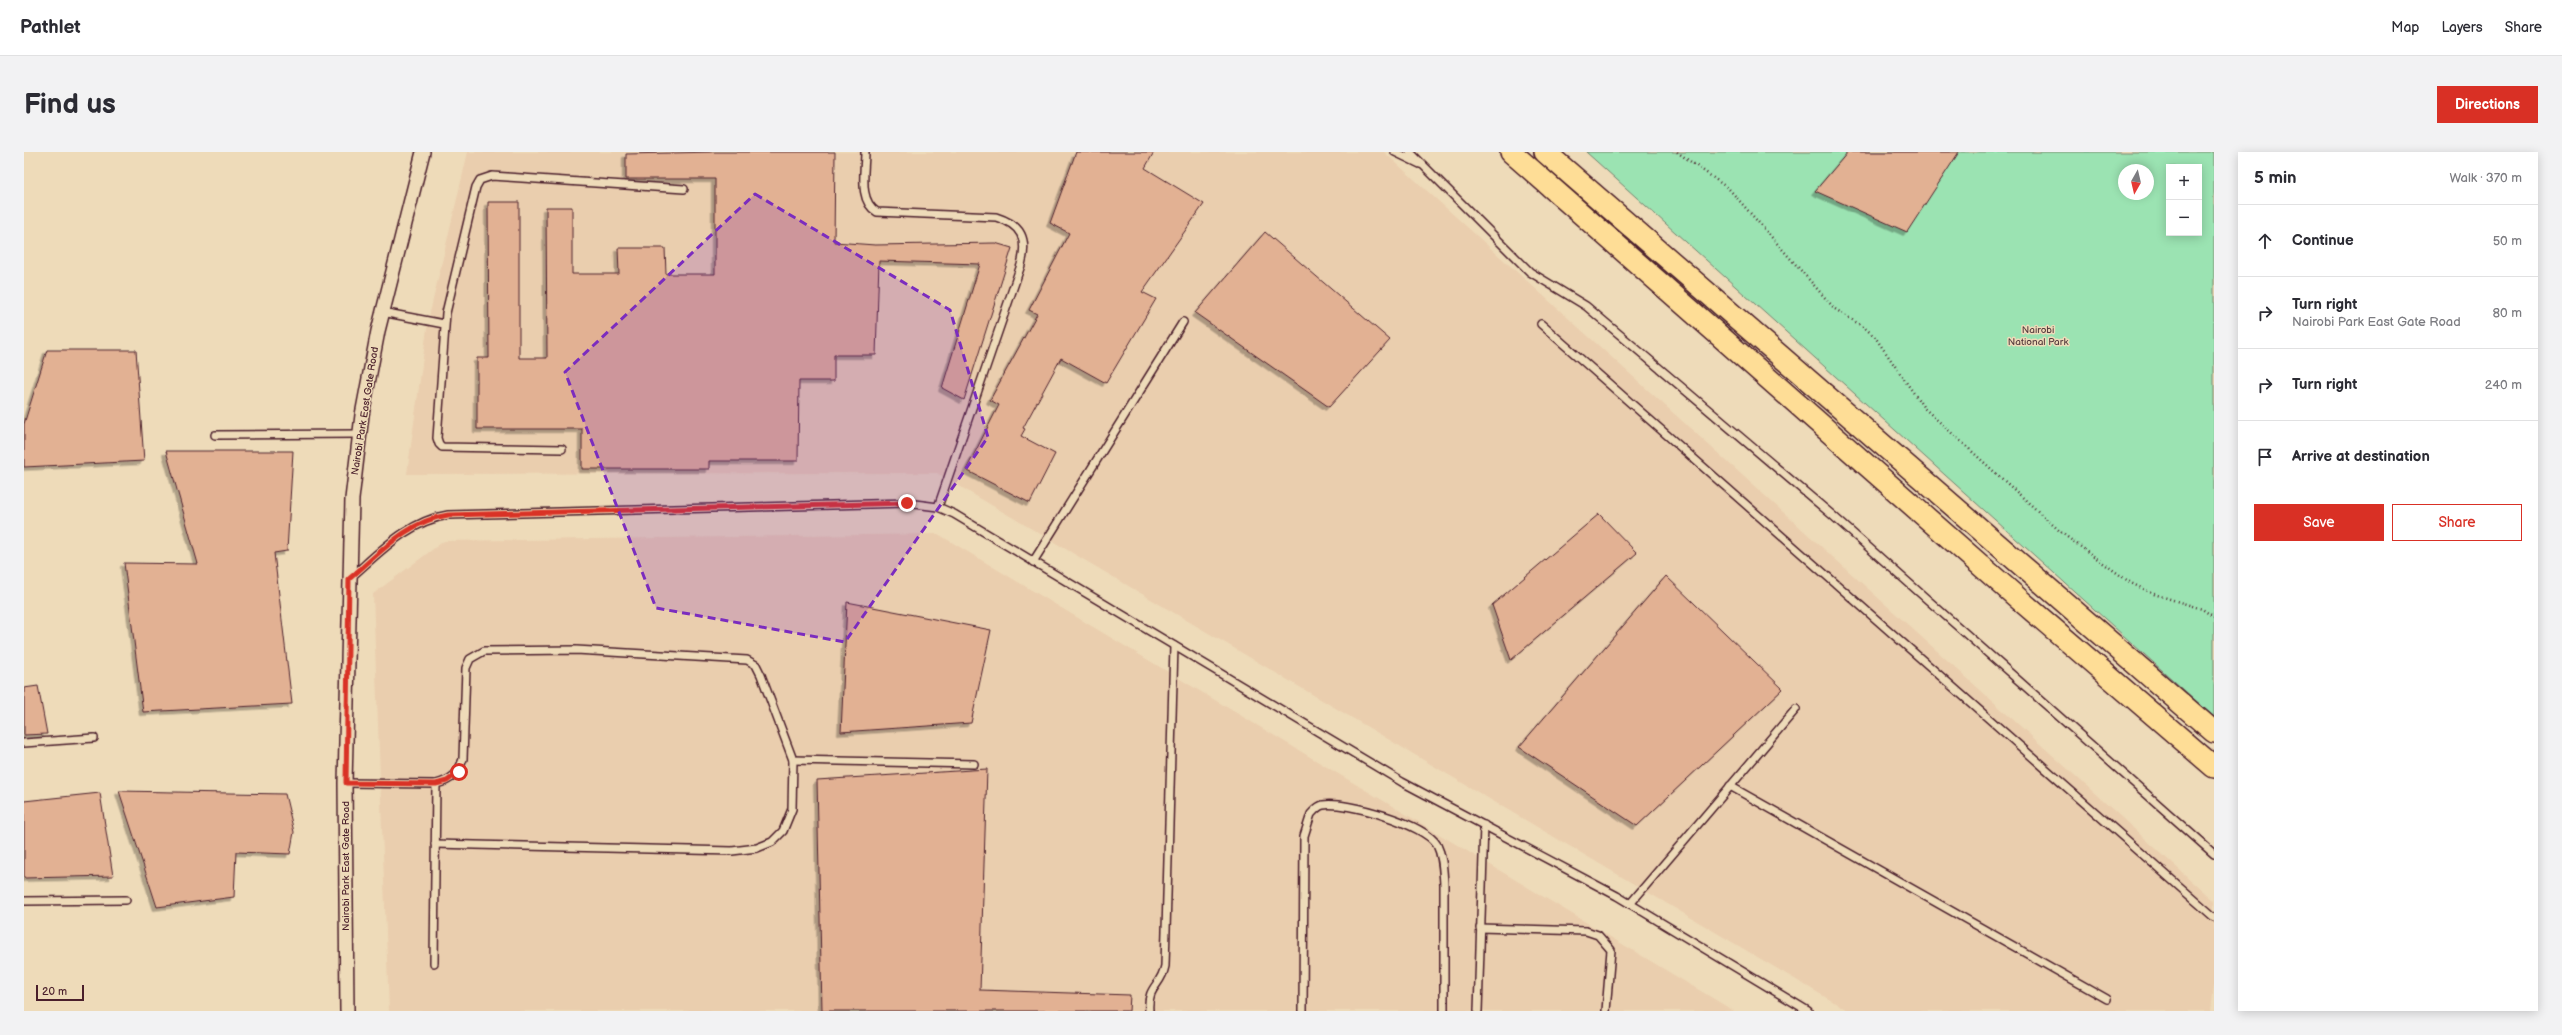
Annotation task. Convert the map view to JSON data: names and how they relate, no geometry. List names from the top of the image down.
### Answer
{
  "streets": {
    "street": ["Nairobi Park East Gate Road"]
  },
  "parks": ["Nairobi National Park"],
  "scale_bar": "20 m",
  "north": "bottom",
  "page": {
    "header": "Pathlet",
    "nav": ["Map", "Layers", "Share"],
    "buttons": [
      "Directions",
      ["Save", "Share"]
    ],
    "title": "Find us",
    "heading": ["5 min", "Walk · 370 m"],
    "map_buttons": ["+", "−"],
    "list": [
      ["Continue", "50 m"],
      ["Turn right", "Nairobi Park East Gate Road", "80 m"],
      ["Turn right", "240 m"],
      "Arrive at destination"
    ],
    "scale": "20 m"
  }
}
